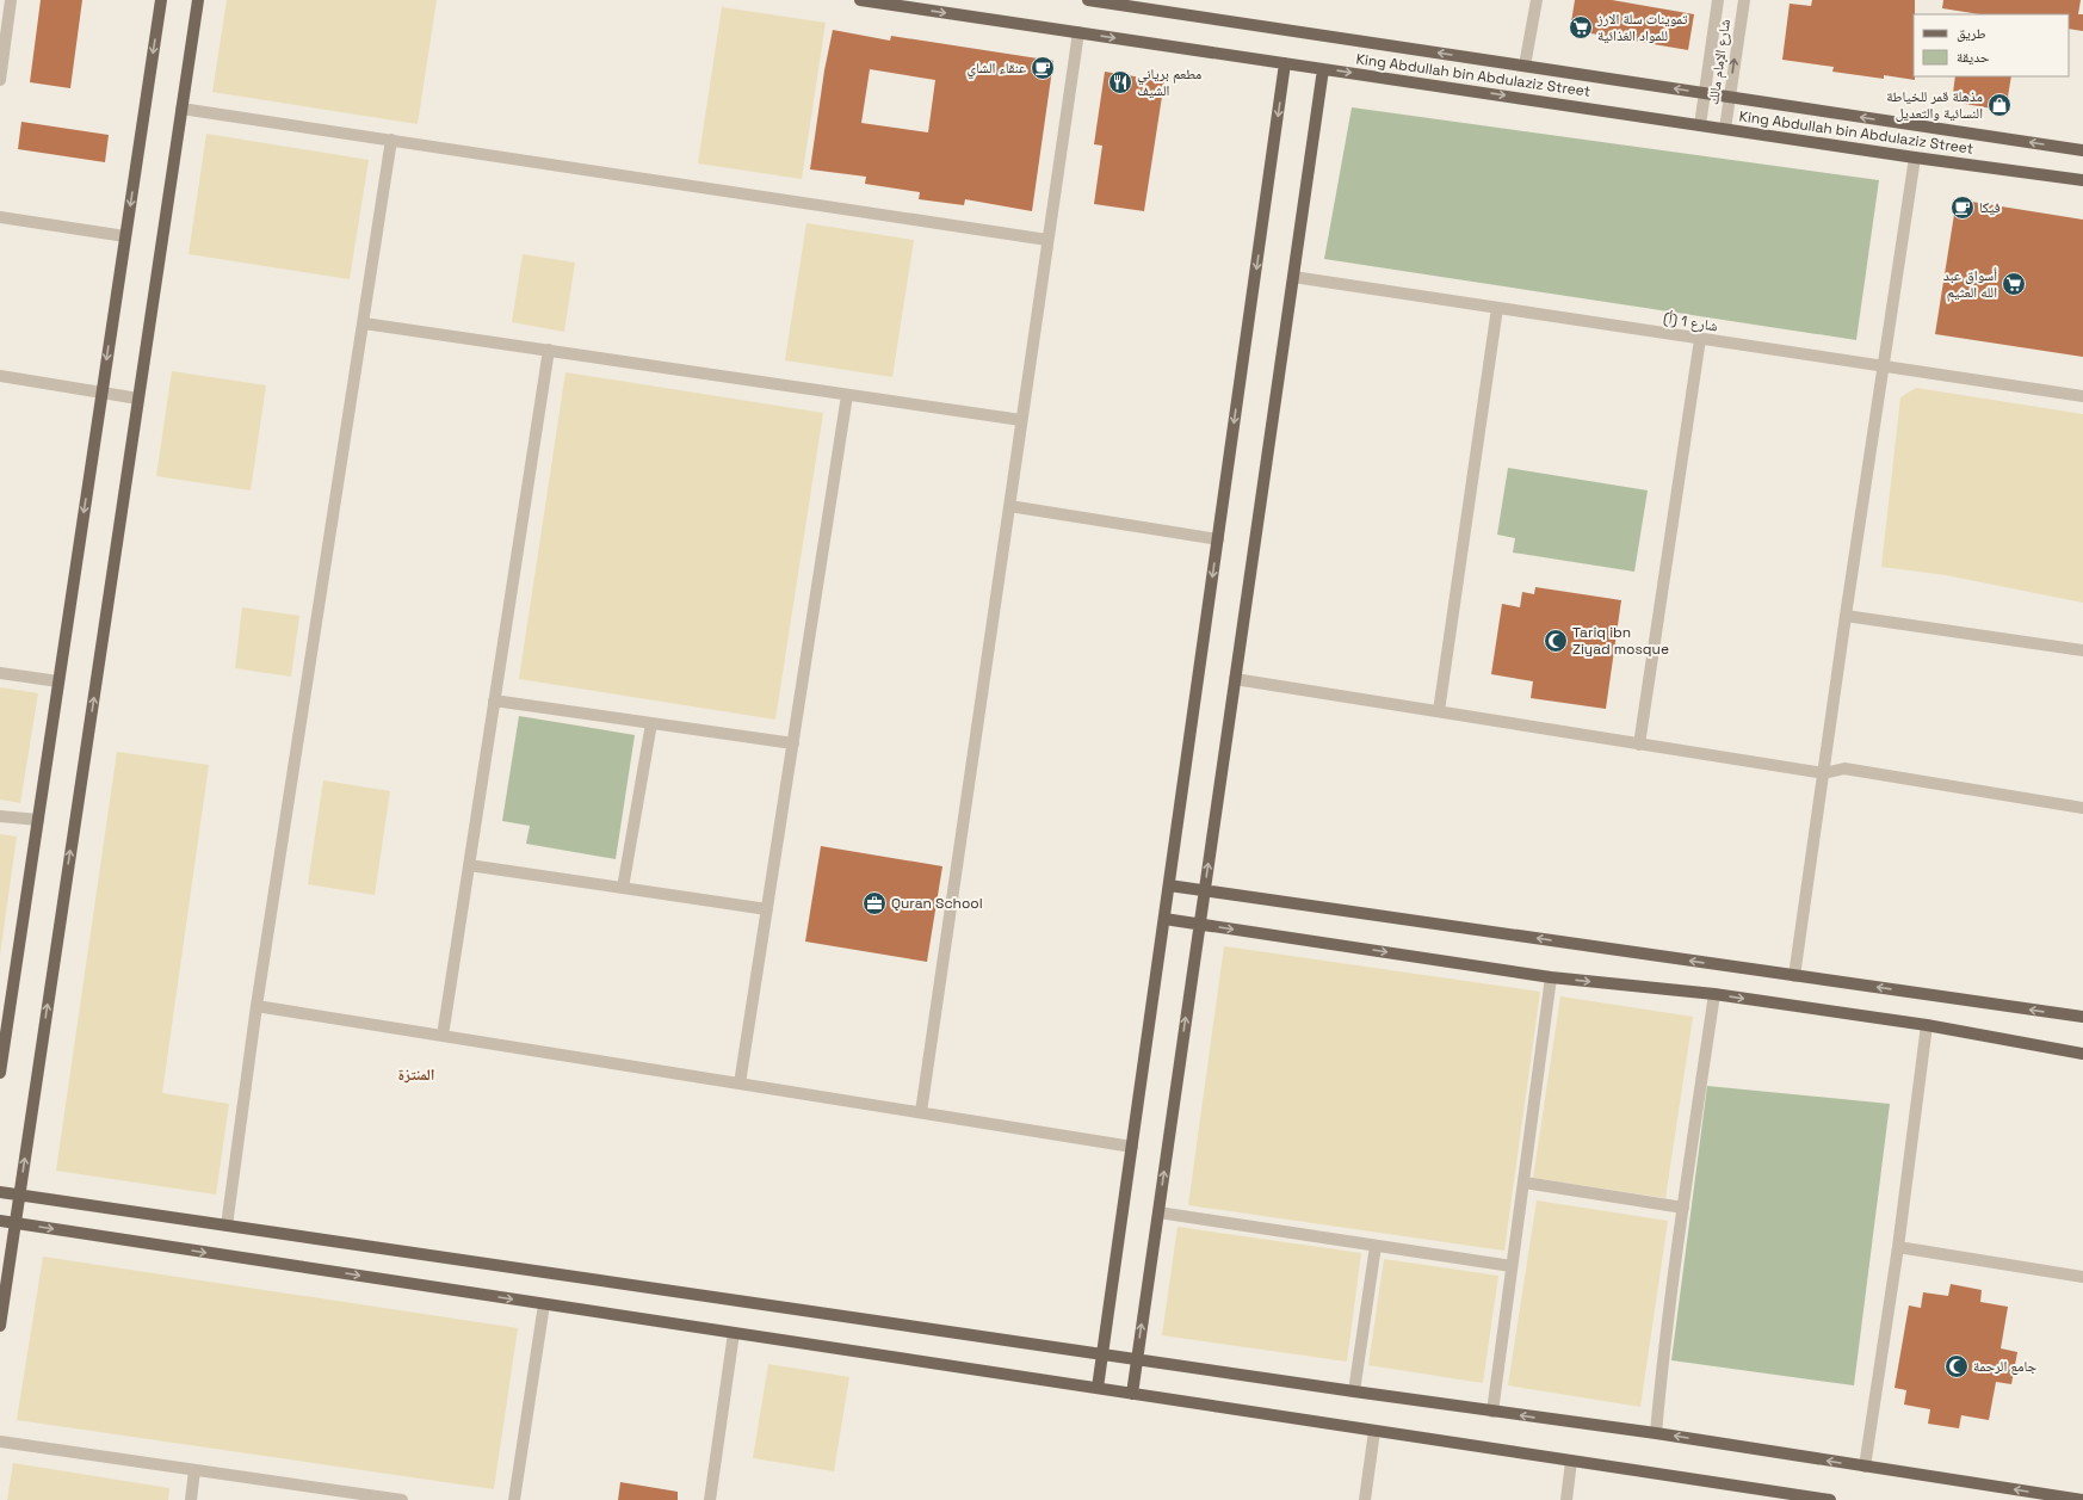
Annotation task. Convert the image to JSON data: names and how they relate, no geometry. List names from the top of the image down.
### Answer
{
  "streets": {
    "main road": ["King Abdullah bin Abdulaziz Street"],
    "street": ["شارع الإمام مالك", "شارع 1 (أ)"]
  },
  "crossings": [
    ["شارع الإمام مالك", "King Abdullah bin Abdulaziz Street"]
  ],
  "districts": ["المنتزة"],
  "places": {
    "supermarket": ["تموينات سلة الارز للمواد الغذائية", "أسواق عبد الله العثيم"],
    "cafe": ["عنقاء الشاي", "فيكا"],
    "restaurant": ["مطعم برياني الشيف"],
    "shop": ["مذهلة قمر للخياطة النسائية والتعديل"],
    "mosque": ["Tariq ibn Ziyad mosque", "جامع الرحمة"],
    "office": ["Quran School"]
  },
  "legend": ["طريق", "حديقة"]
}
